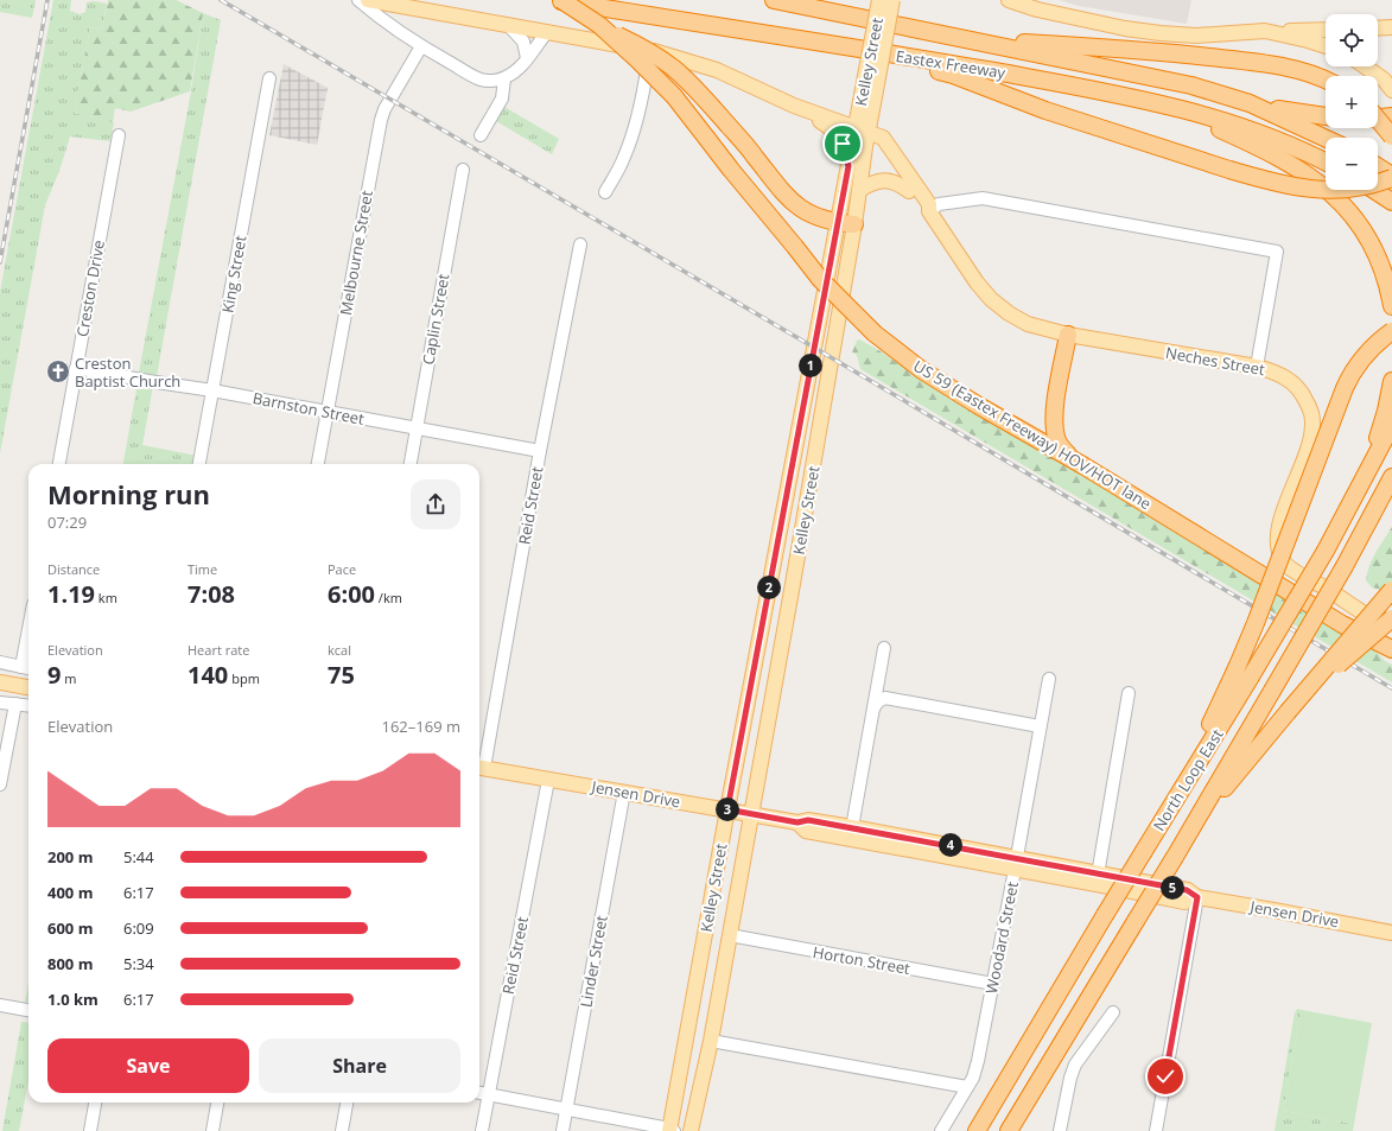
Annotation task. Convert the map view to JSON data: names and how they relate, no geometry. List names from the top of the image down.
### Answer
{
  "streets": {
    "highway": ["Eastex Freeway", "US 59 (Eastex Freeway) HOV/HOT lane", "North Loop East"],
    "main road": ["Kelley Street", "Neches Street", "Jensen Drive"],
    "street": [
      "Melbourne Street",
      "King Street",
      "Creston Drive",
      "Caplin Street",
      "Barnston Street",
      "Reid Street",
      "Woodard Street",
      "Horton Street",
      "Linder Street"
    ]
  },
  "crossings": [
    ["Kelley Street", "Neches Street"],
    ["Kelley Street", "Jensen Drive"],
    ["Kelley Street", "Horton Street"],
    ["Melbourne Street", "Barnston Street"],
    ["King Street", "Barnston Street"],
    ["Creston Drive", "Barnston Street"],
    ["Caplin Street", "Barnston Street"],
    ["Barnston Street", "Reid Street"],
    ["Reid Street", "Jensen Drive"],
    ["Jensen Drive", "Woodard Street"],
    ["Jensen Drive", "Linder Street"],
    ["Woodard Street", "Horton Street"]
  ],
  "places": {
    "church": ["Creston Baptist Church"]
  },
  "page": {
    "map_buttons": ["+", "−"],
    "pins": [
      "1",
      "2",
      "3",
      "4",
      "5"
    ],
    "heading": ["Morning run", "07:29"],
    "stats": [
      ["Distance", "1.19 km"],
      ["Time", "7:08"],
      ["Pace", "6:00 /km"],
      ["Elevation", "9 m"],
      ["Heart rate", "140 bpm"],
      ["kcal", "75"]
    ],
    "chart": ["Elevation", "162–169 m"],
    "list": [
      {
        "name": "200 m",
        "note": "5:44"
      },
      {
        "name": "400 m",
        "note": "6:17"
      },
      {
        "name": "600 m",
        "note": "6:09"
      },
      {
        "name": "800 m",
        "note": "5:34"
      },
      {
        "name": "1.0 km",
        "note": "6:17"
      }
    ],
    "buttons": ["Save", "Share"]
  }
}
